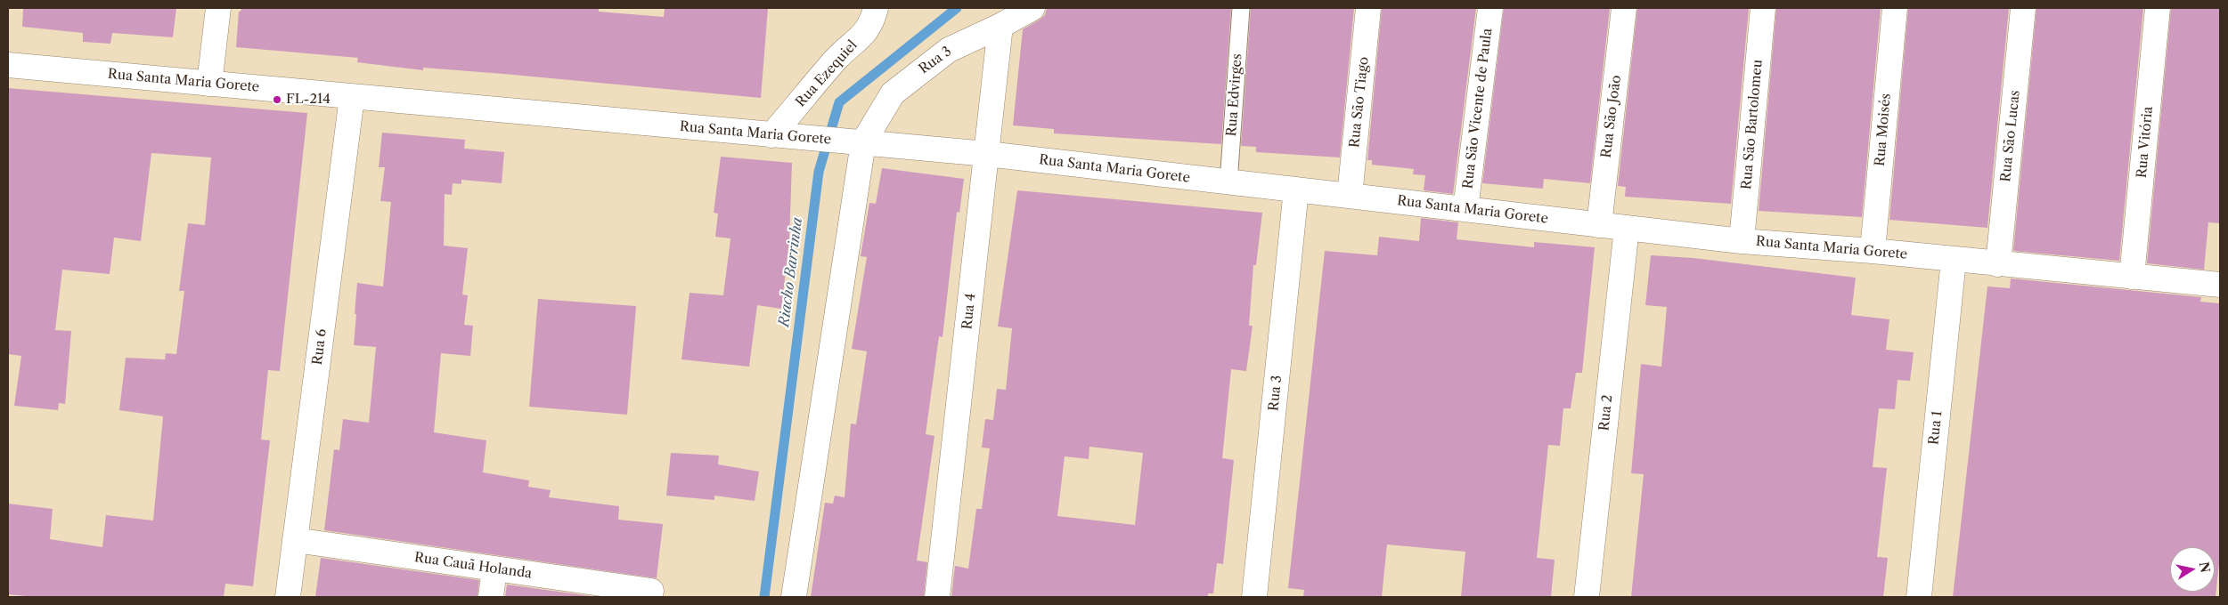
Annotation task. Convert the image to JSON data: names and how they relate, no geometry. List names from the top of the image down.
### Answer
{
  "streets": {
    "street": [
      "Rua 3",
      "Rua Ezequiel",
      "Rua Santa Maria Gorete",
      "Rua São Tiago",
      "Rua São Vicente de Paula",
      "Rua São João",
      "Rua São Bartolomeu",
      "Rua Moisés",
      "Rua São Lucas",
      "Rua Vitória",
      "Rua 4",
      "Rua 6",
      "Rua 2",
      "Rua 1",
      "Rua Cauã Holanda"
    ],
    "lane": ["Rua Edvirges"]
  },
  "crossings": [
    ["Rua 3", "Rua Santa Maria Gorete"],
    ["Rua 3", "Rua 4"],
    ["Rua Ezequiel", "Rua Santa Maria Gorete"],
    ["Rua Santa Maria Gorete", "Rua Edvirges"],
    ["Rua Santa Maria Gorete", "Rua São Tiago"],
    ["Rua Santa Maria Gorete", "Rua São Vicente de Paula"],
    ["Rua Santa Maria Gorete", "Rua São João"],
    ["Rua Santa Maria Gorete", "Rua São Bartolomeu"],
    ["Rua Santa Maria Gorete", "Rua Moisés"],
    ["Rua Santa Maria Gorete", "Rua São Lucas"],
    ["Rua Santa Maria Gorete", "Rua Vitória"],
    ["Rua Santa Maria Gorete", "Rua 4"],
    ["Rua Santa Maria Gorete", "Rua 6"],
    ["Rua Santa Maria Gorete", "Rua 2"],
    ["Rua Santa Maria Gorete", "Rua 1"],
    ["Rua 6", "Rua Cauã Holanda"]
  ],
  "water": ["Riacho Barrinha"],
  "places": ["FL-214"],
  "north": "right"
}
